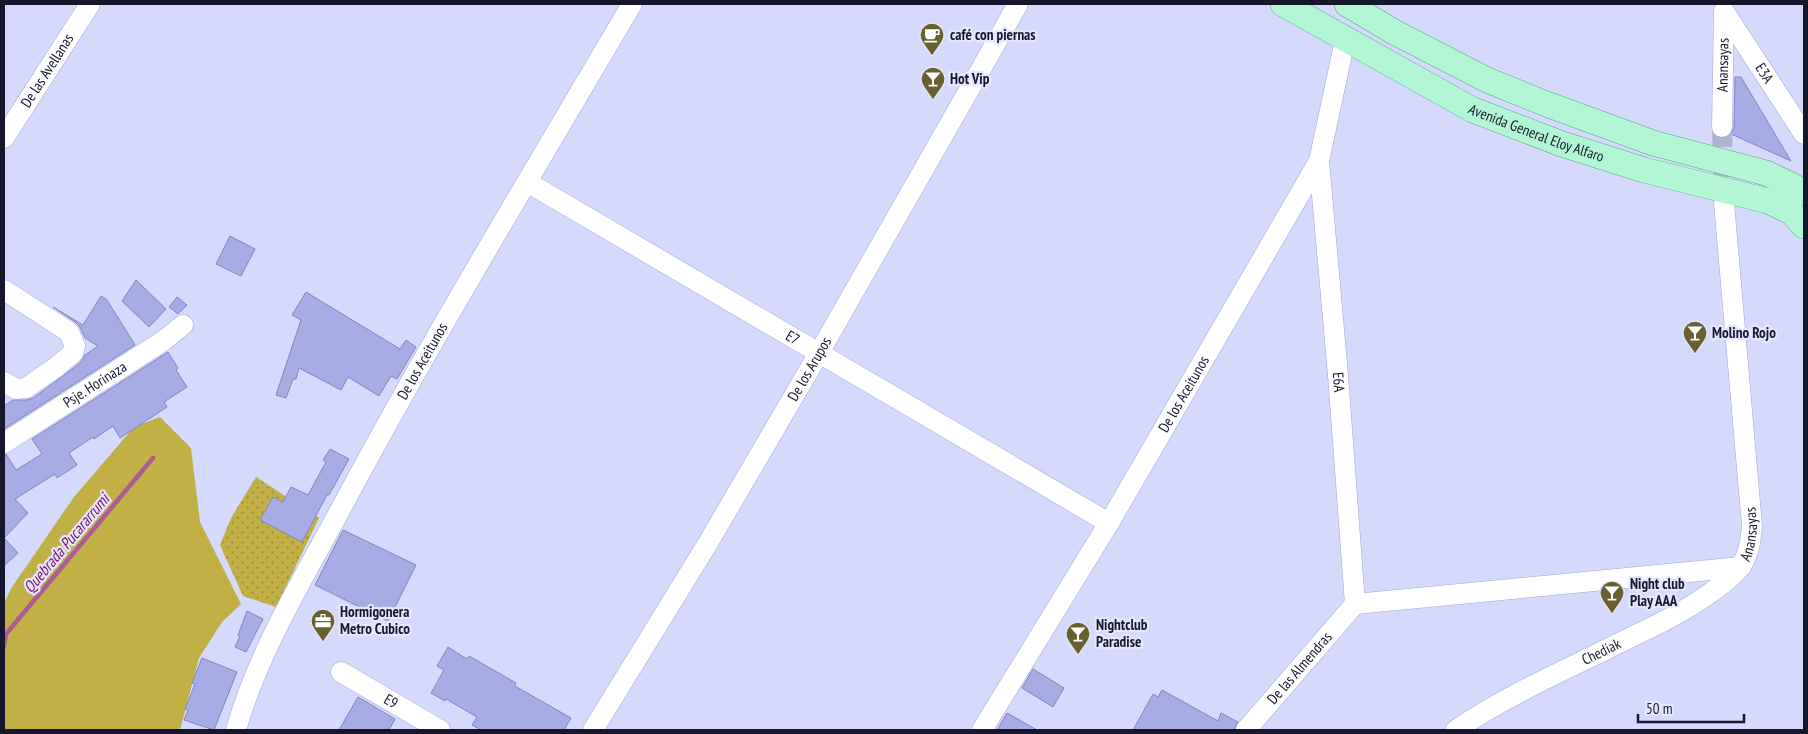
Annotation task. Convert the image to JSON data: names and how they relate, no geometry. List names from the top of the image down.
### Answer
{
  "streets": {
    "main road": ["Avenida General Eloy Alfaro"],
    "street": [
      "Anansayas",
      "De las Avellanas",
      "E3A",
      "E7",
      "De los Aceitunos",
      "De los Arupos",
      "E6A",
      "Psje. Horinaza",
      "Chediak",
      "De las Almendras",
      "E9"
    ]
  },
  "crossings": [
    ["Anansayas", "E3A"],
    ["Anansayas", "E6A"],
    ["Anansayas", "Chediak"],
    ["Anansayas", "De las Almendras"],
    ["Avenida General Eloy Alfaro", "De los Aceitunos"],
    ["E7", "De los Aceitunos"],
    ["E7", "De los Arupos"],
    ["De los Aceitunos", "E6A"],
    ["E6A", "De las Almendras"]
  ],
  "water": ["Quebrada Pucararrumi"],
  "places": {
    "cafe": ["café con piernas"],
    "bar": [
      "Hot Vip",
      "Molino Rojo",
      "Night club Play AAA",
      "Nightclub Paradise"
    ],
    "office": ["Hormigonera Metro Cubico"]
  },
  "scale_bar": "50 m"
}
